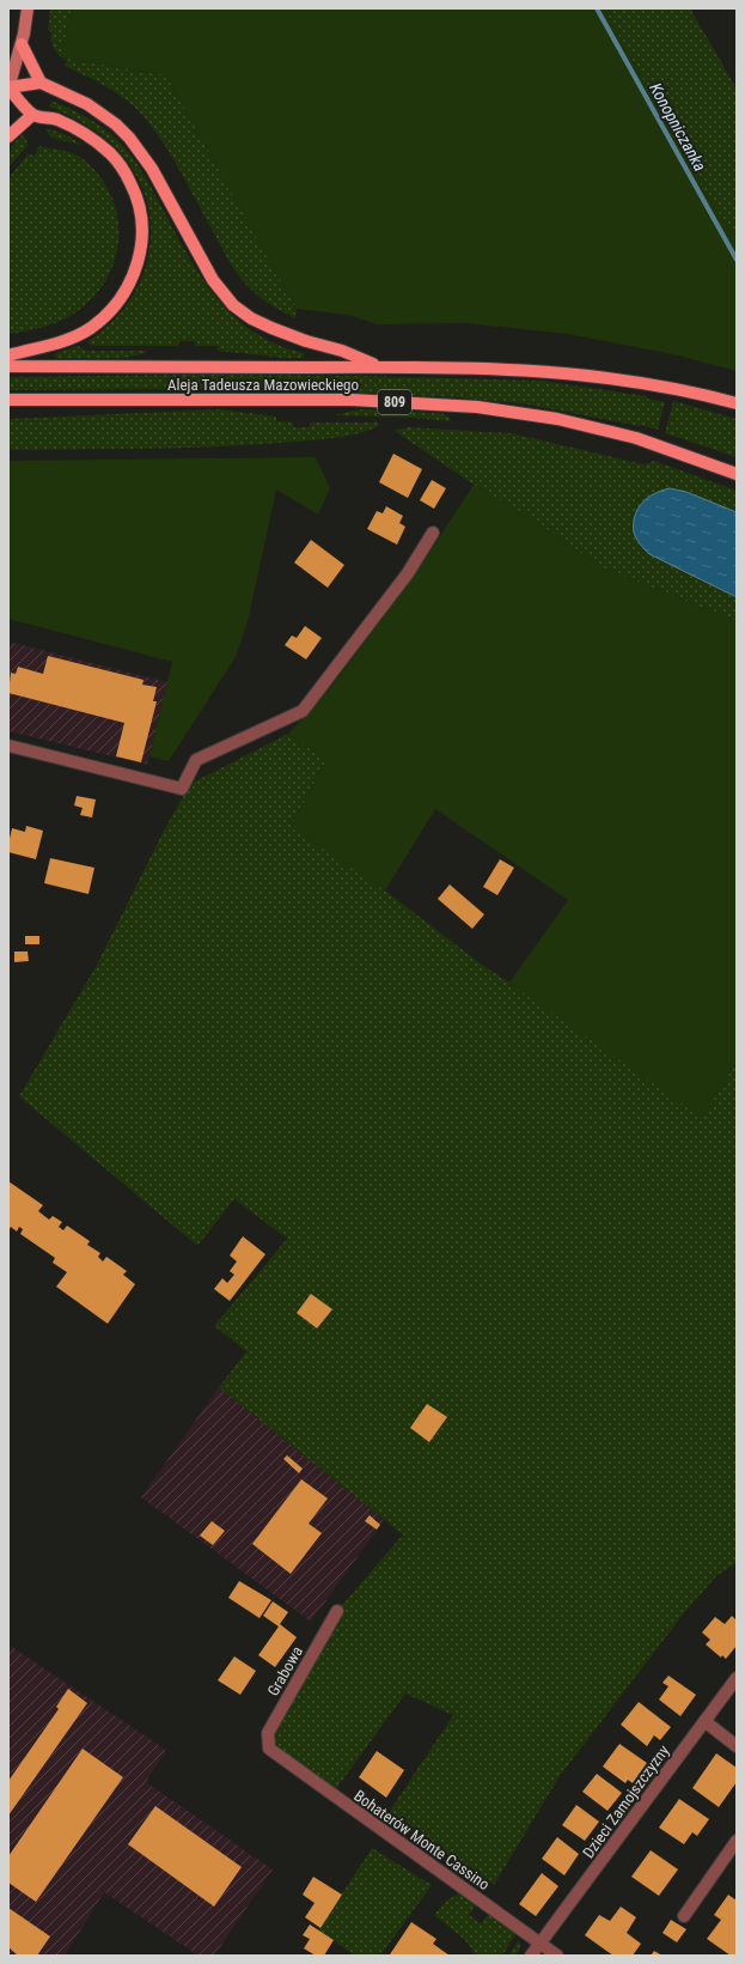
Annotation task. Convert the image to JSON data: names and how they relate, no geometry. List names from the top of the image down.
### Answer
{
  "streets": {
    "main road": ["Aleja Tadeusza Mazowieckiego", "809"],
    "street": ["Grabowa", "Dzieci Zamojszczyzny", "Bohaterów Monte Cassino"]
  },
  "crossings": [
    ["Grabowa", "Bohaterów Monte Cassino"],
    ["Dzieci Zamojszczyzny", "Bohaterów Monte Cassino"]
  ],
  "water": ["Konopniczanka"]
}
